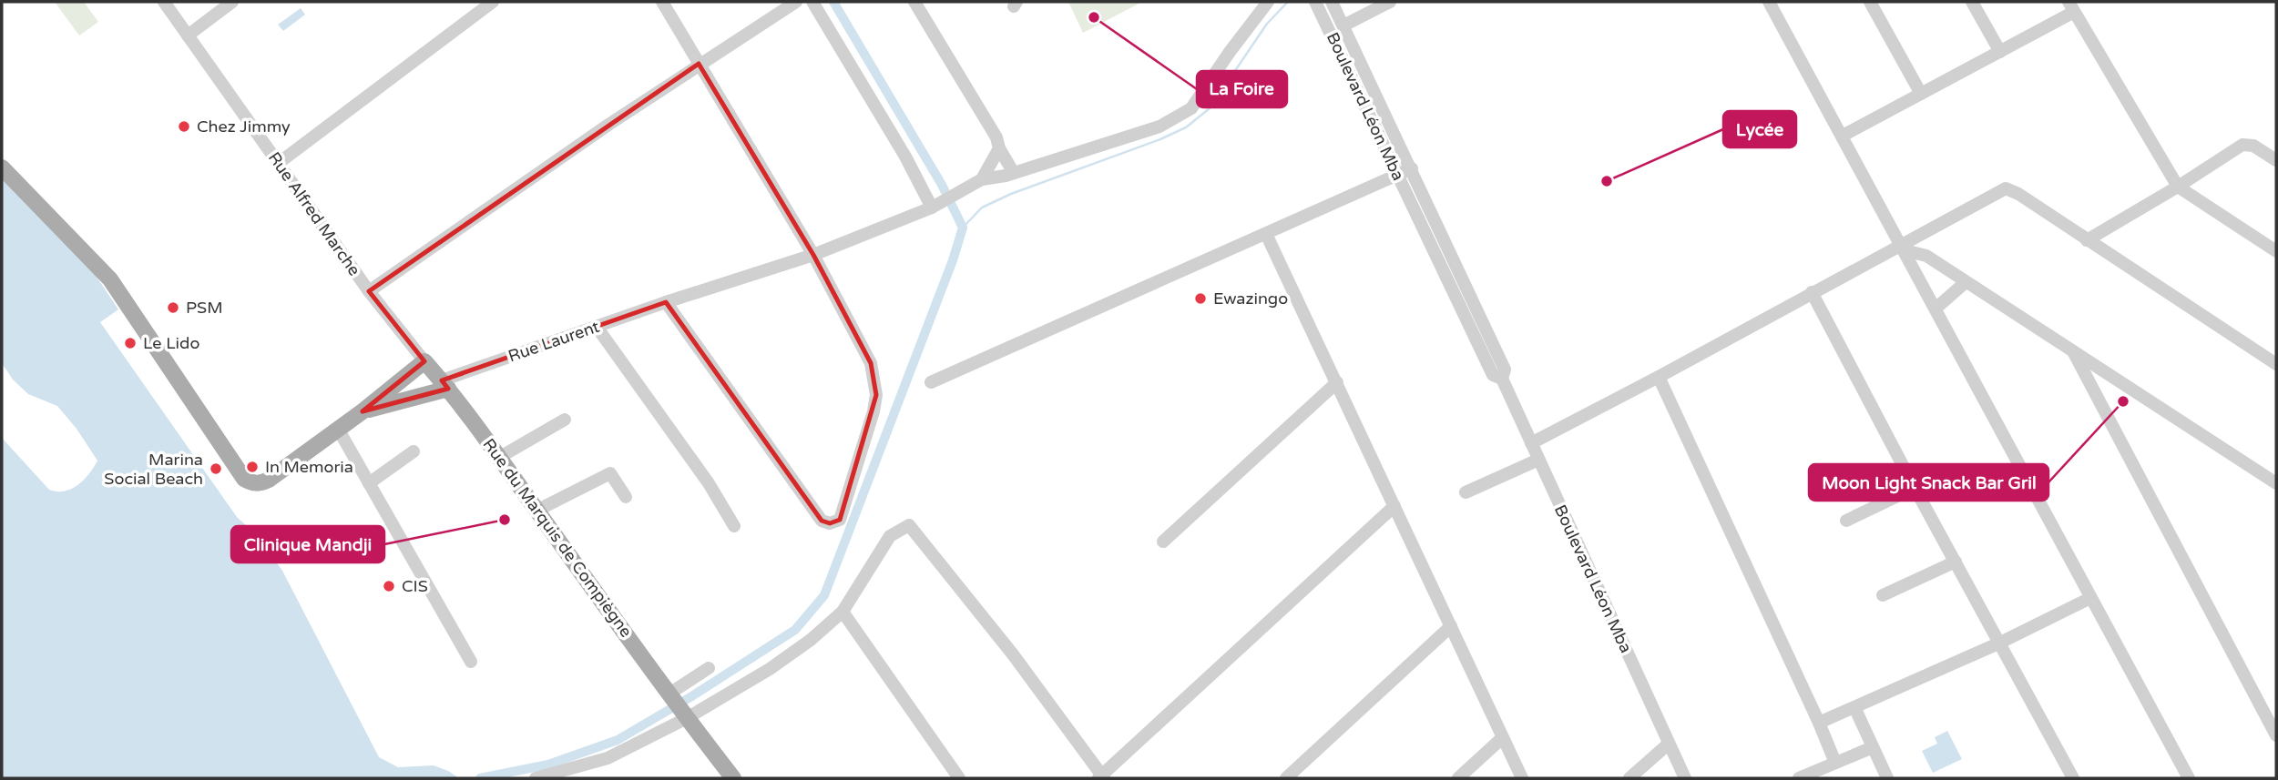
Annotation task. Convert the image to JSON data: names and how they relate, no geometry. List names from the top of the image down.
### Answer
{
  "streets": {
    "main road": ["Rue du Marquis de Compiègne"],
    "street": ["Boulevard Léon Mba", "Rue Alfred Marche", "Rue Laurent"]
  },
  "crossings": [
    ["Rue Alfred Marche", "Rue du Marquis de Compiègne"],
    ["Rue Laurent", "Rue du Marquis de Compiègne"]
  ],
  "places": [
    "La Foire",
    "Chez Jimmy",
    "Lycée",
    "Ewazingo",
    "PSM",
    "Le Lido",
    "Moon Light Snack Bar Gril",
    "In Memoria",
    "Marina Social Beach",
    "Clinique Mandji",
    "CIS"
  ]
}
